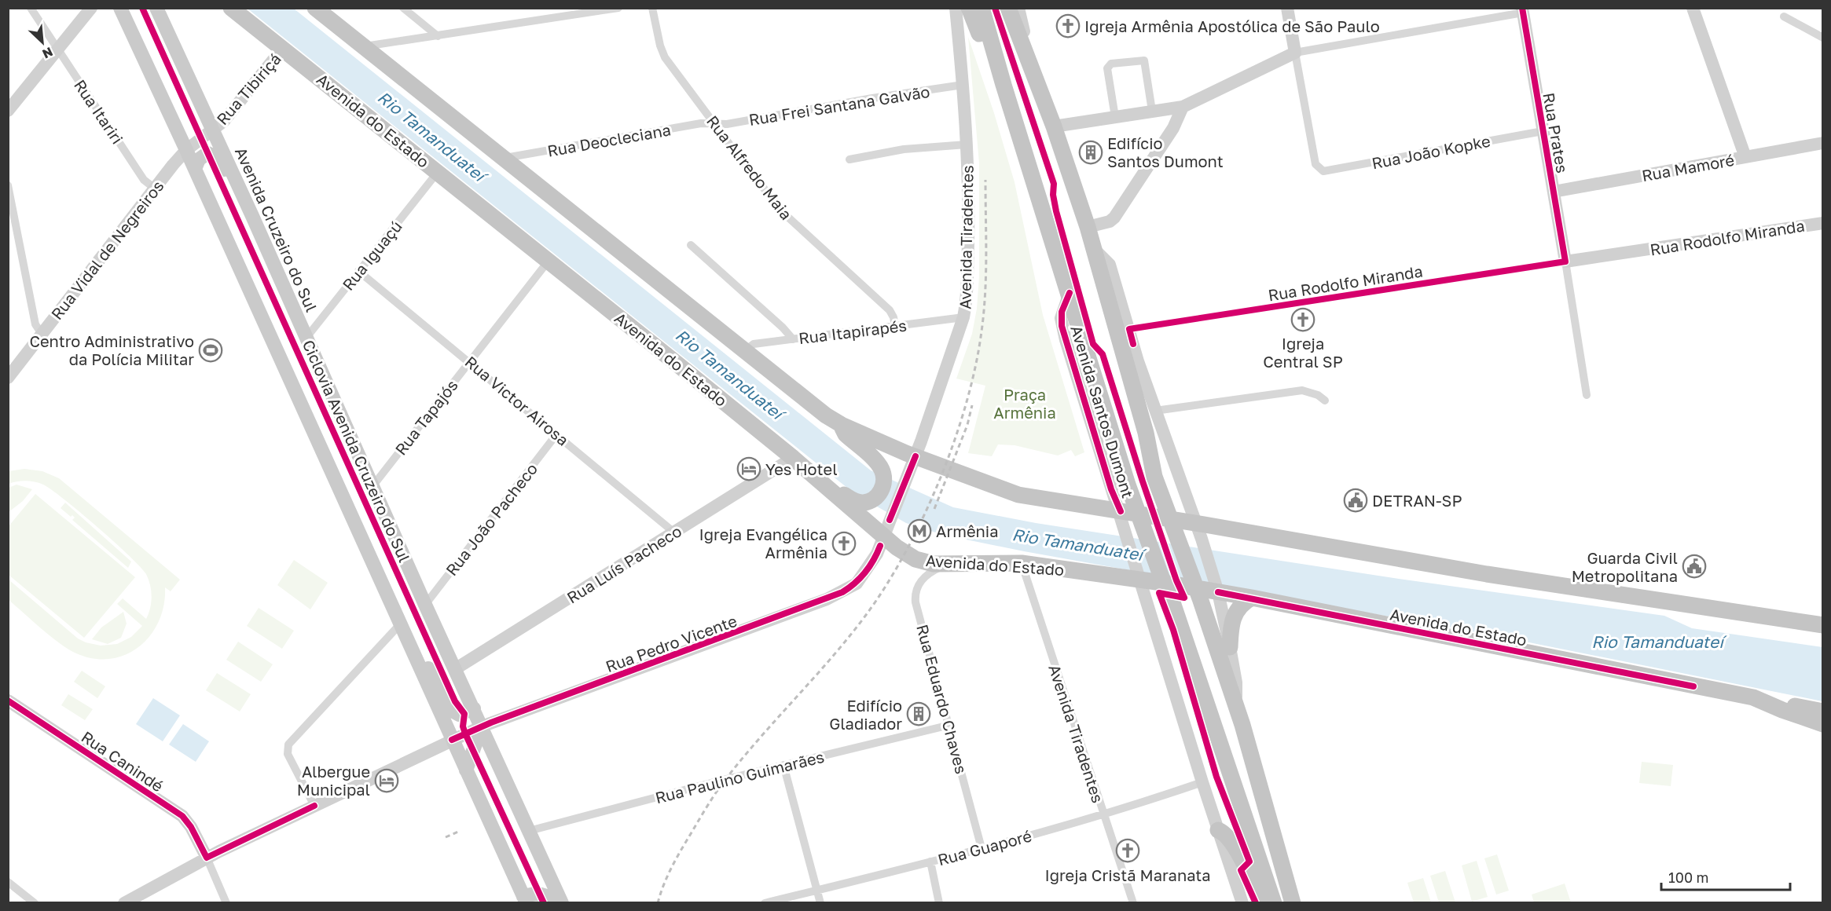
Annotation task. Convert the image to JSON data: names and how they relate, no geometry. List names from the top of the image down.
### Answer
{
  "streets": {
    "highway": ["Avenida do Estado", "Avenida Santos Dumont"],
    "main road": ["Avenida Cruzeiro do Sul"],
    "street": [
      "Rua Tibiriçá",
      "Rua Frei Santana Galvão",
      "Rua Itariri",
      "Rua Prates",
      "Rua Deocleciana",
      "Rua João Kopke",
      "Rua Alfredo Maia",
      "Rua Mamoré",
      "Avenida Tiradentes",
      "Rua Rodolfo Miranda",
      "Rua Vidal de Negreiros",
      "Rua Iguaçú",
      "Rua Itapirapés",
      "Rua Victor Airosa",
      "Rua Tapajós",
      "Rua João Pacheco",
      "Rua Luís Pacheco",
      "Rua Pedro Vicente",
      "Rua Eduardo Chaves",
      "Rua Canindé",
      "Rua Paulino Guimarães",
      "Rua Guaporé"
    ],
    "cycle path": ["Ciclovia Avenida Cruzeiro do Sul"]
  },
  "crossings": [
    ["Rua Tibiriçá", "Avenida do Estado"],
    ["Rua Tibiriçá", "Avenida Cruzeiro do Sul"],
    ["Rua Tibiriçá", "Rua Vidal de Negreiros"],
    ["Rua Frei Santana Galvão", "Rua Deocleciana"],
    ["Rua Frei Santana Galvão", "Rua Alfredo Maia"],
    ["Rua Frei Santana Galvão", "Avenida Tiradentes"],
    ["Rua Itariri", "Rua Vidal de Negreiros"],
    ["Avenida do Estado", "Avenida Tiradentes"],
    ["Avenida do Estado", "Rua Iguaçú"],
    ["Avenida do Estado", "Avenida Santos Dumont"],
    ["Avenida do Estado", "Rua Tapajós"],
    ["Avenida do Estado", "Rua Luís Pacheco"],
    ["Avenida do Estado", "Rua Pedro Vicente"],
    ["Avenida do Estado", "Rua Eduardo Chaves"],
    ["Rua Prates", "Rua João Kopke"],
    ["Rua Prates", "Rua Mamoré"],
    ["Rua Prates", "Rua Rodolfo Miranda"],
    ["Rua Deocleciana", "Rua Alfredo Maia"],
    ["Rua Alfredo Maia", "Rua Itapirapés"],
    ["Avenida Cruzeiro do Sul", "Rua Vidal de Negreiros"],
    ["Avenida Cruzeiro do Sul", "Rua Iguaçú"],
    ["Avenida Cruzeiro do Sul", "Rua Tapajós"],
    ["Avenida Cruzeiro do Sul", "Rua João Pacheco"],
    ["Avenida Cruzeiro do Sul", "Rua Luís Pacheco"],
    ["Avenida Cruzeiro do Sul", "Rua Pedro Vicente"],
    ["Avenida Cruzeiro do Sul", "Rua Paulino Guimarães"],
    ["Avenida Tiradentes", "Rua Itapirapés"],
    ["Avenida Tiradentes", "Rua Pedro Vicente"],
    ["Avenida Tiradentes", "Rua Guaporé"],
    ["Rua Rodolfo Miranda", "Avenida Santos Dumont"],
    ["Rua Iguaçú", "Rua Victor Airosa"],
    ["Rua Victor Airosa", "Rua Tapajós"],
    ["Rua Victor Airosa", "Rua João Pacheco"],
    ["Rua Victor Airosa", "Rua Luís Pacheco"],
    ["Avenida Santos Dumont", "Rua Guaporé"],
    ["Rua Pedro Vicente", "Rua Canindé"],
    ["Rua Eduardo Chaves", "Rua Paulino Guimarães"],
    ["Rua Eduardo Chaves", "Rua Guaporé"]
  ],
  "water": ["Rio Tamanduateí"],
  "parks": ["Praça Armênia"],
  "places": {
    "church": [
      "Igreja Armênia Apostólica de São Paulo",
      "Igreja Central SP",
      "Igreja Evangélica Armênia",
      "Igreja Cristã Maranata"
    ],
    "building": ["Edifício Santos Dumont", "Edifício Gladiador"],
    "sports": ["Centro Administrativo da Polícia Militar"],
    "hotel": ["Yes Hotel", "Albergue Municipal"],
    "public building": ["DETRAN-SP", "Guarda Civil Metropolitana"],
    "metro station": ["Armênia"]
  },
  "scale_bar": "100 m",
  "north": "bottom right"
}
